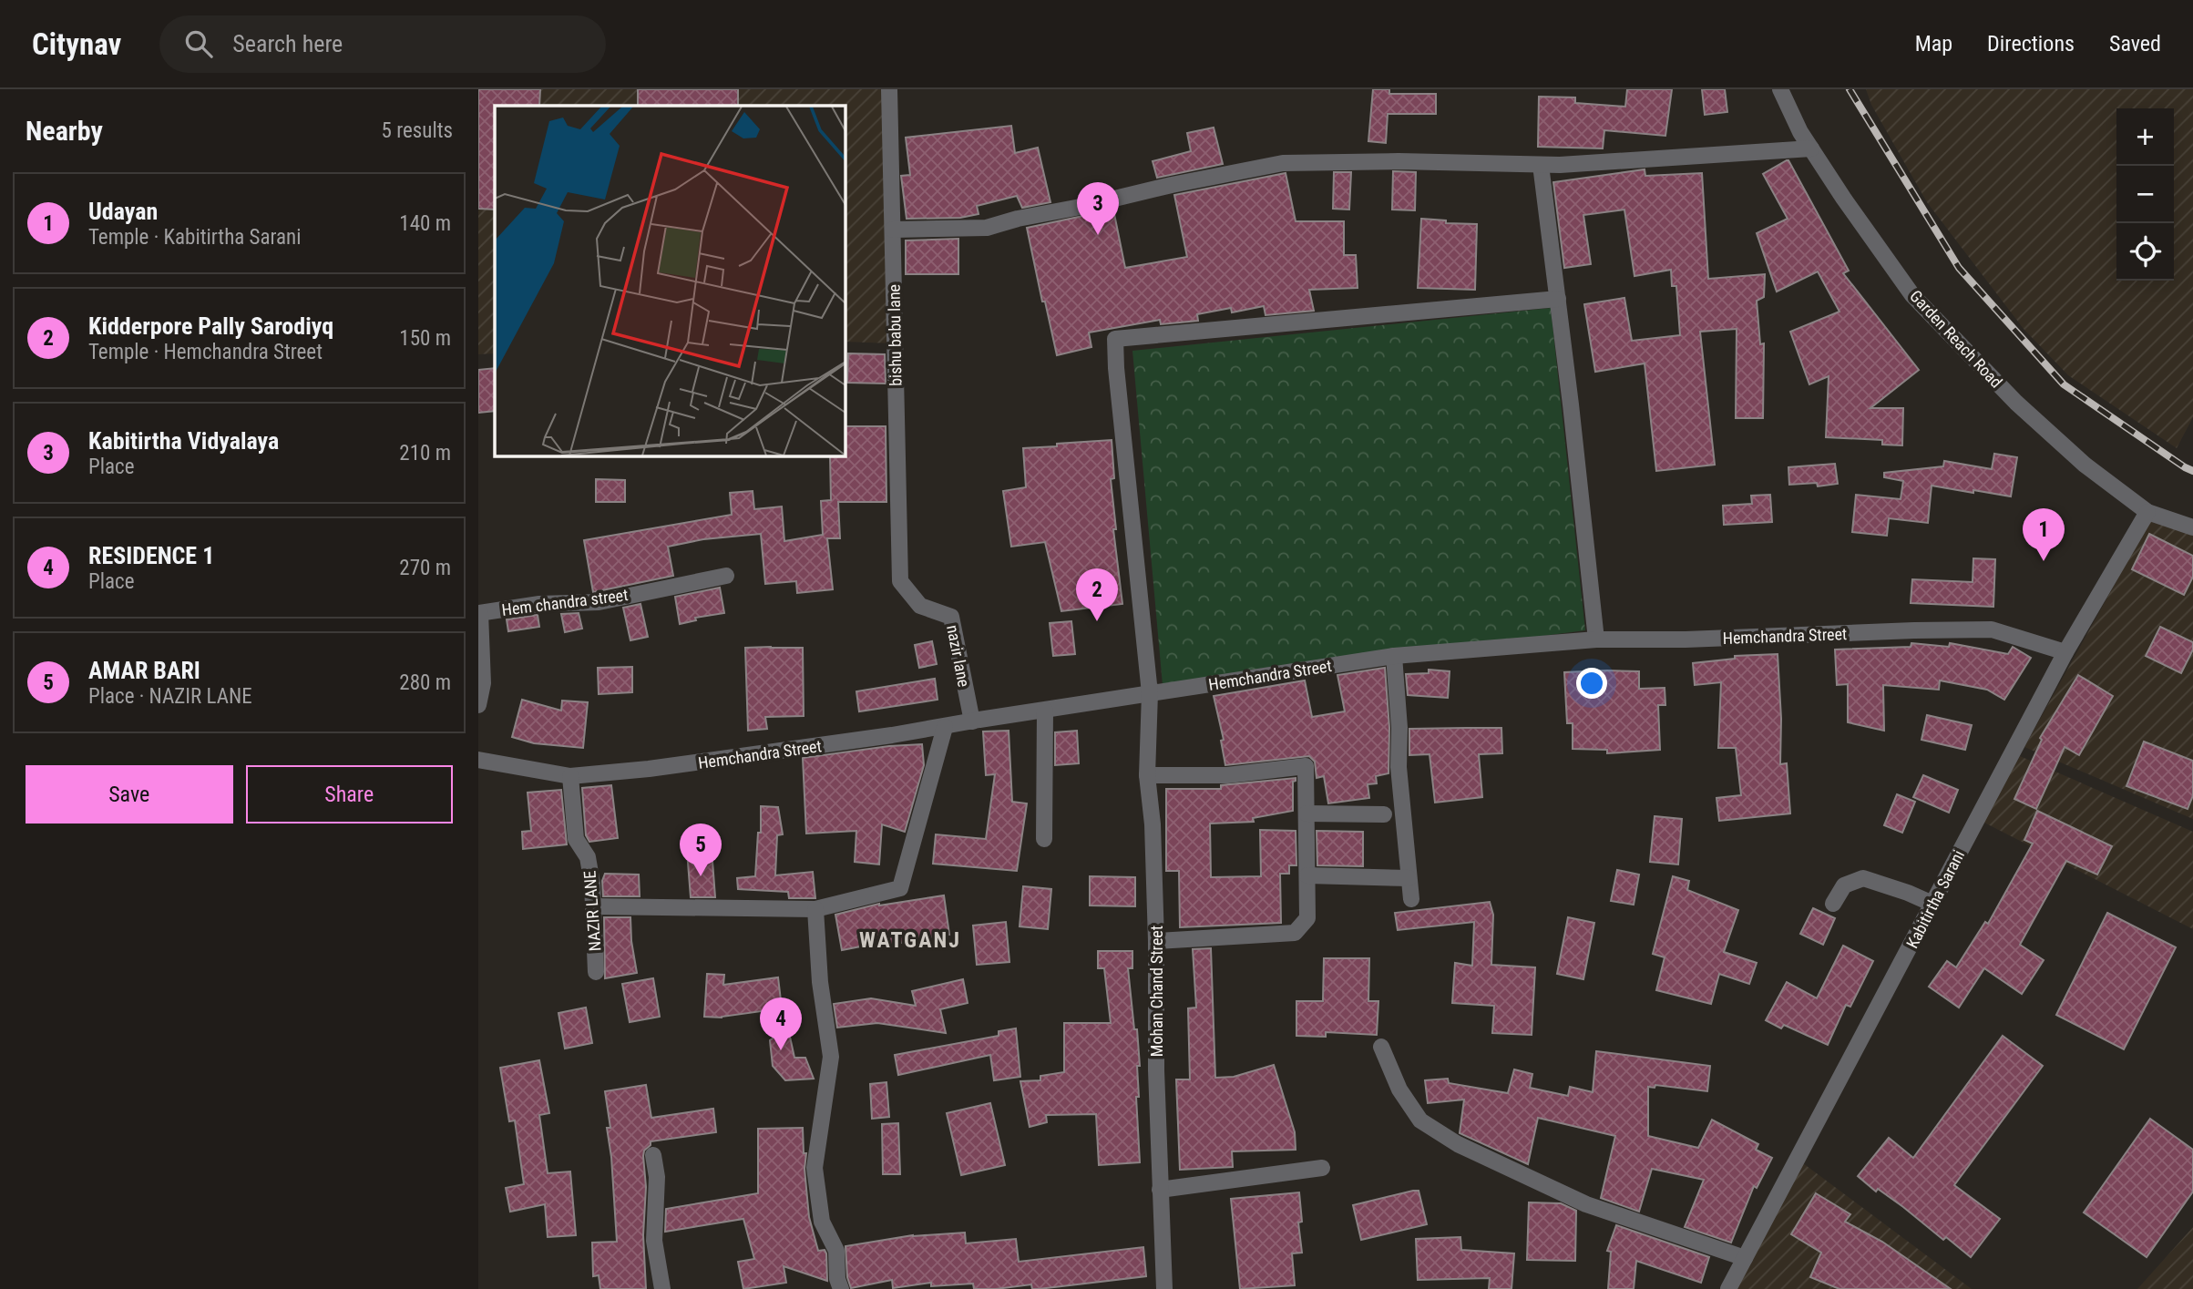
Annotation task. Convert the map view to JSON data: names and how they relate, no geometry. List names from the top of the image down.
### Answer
{
  "streets": {
    "street": [
      "bishu babu lane",
      "Garden Reach Road",
      "Hem chandra street",
      "Hemchandra Street",
      "nazir lane",
      "Kabitirtha Sarani",
      "NAZIR LANE",
      "Mohan Chand Street"
    ]
  },
  "crossings": [
    ["bishu babu lane", "nazir lane"],
    ["Garden Reach Road", "Kabitirtha Sarani"],
    ["Hemchandra Street", "nazir lane"],
    ["Hemchandra Street", "Kabitirtha Sarani"],
    ["Hemchandra Street", "NAZIR LANE"],
    ["Hemchandra Street", "Mohan Chand Street"]
  ],
  "districts": ["WATGANJ"],
  "page": {
    "header": "Citynav",
    "search": "Search here",
    "nav": ["Map", "Directions", "Saved"],
    "heading": ["Nearby", "5 results"],
    "map_buttons": ["+", "−"],
    "list": [
      {
        "mark": "1",
        "name": "Udayan",
        "note": "Temple · Kabitirtha Sarani",
        "value": "140 m"
      },
      {
        "mark": "2",
        "name": "Kidderpore Pally Sarodiyq",
        "note": "Temple · Hemchandra Street",
        "value": "150 m"
      },
      {
        "mark": "3",
        "name": "Kabitirtha Vidyalaya",
        "note": "Place",
        "value": "210 m"
      },
      {
        "mark": "4",
        "name": "RESIDENCE 1",
        "note": "Place",
        "value": "270 m"
      },
      {
        "mark": "5",
        "name": "AMAR BARI",
        "note": "Place · NAZIR LANE",
        "value": "280 m"
      }
    ],
    "pins": [
      "3",
      "1",
      "2",
      "5",
      "4"
    ],
    "buttons": ["Save", "Share"]
  }
}
